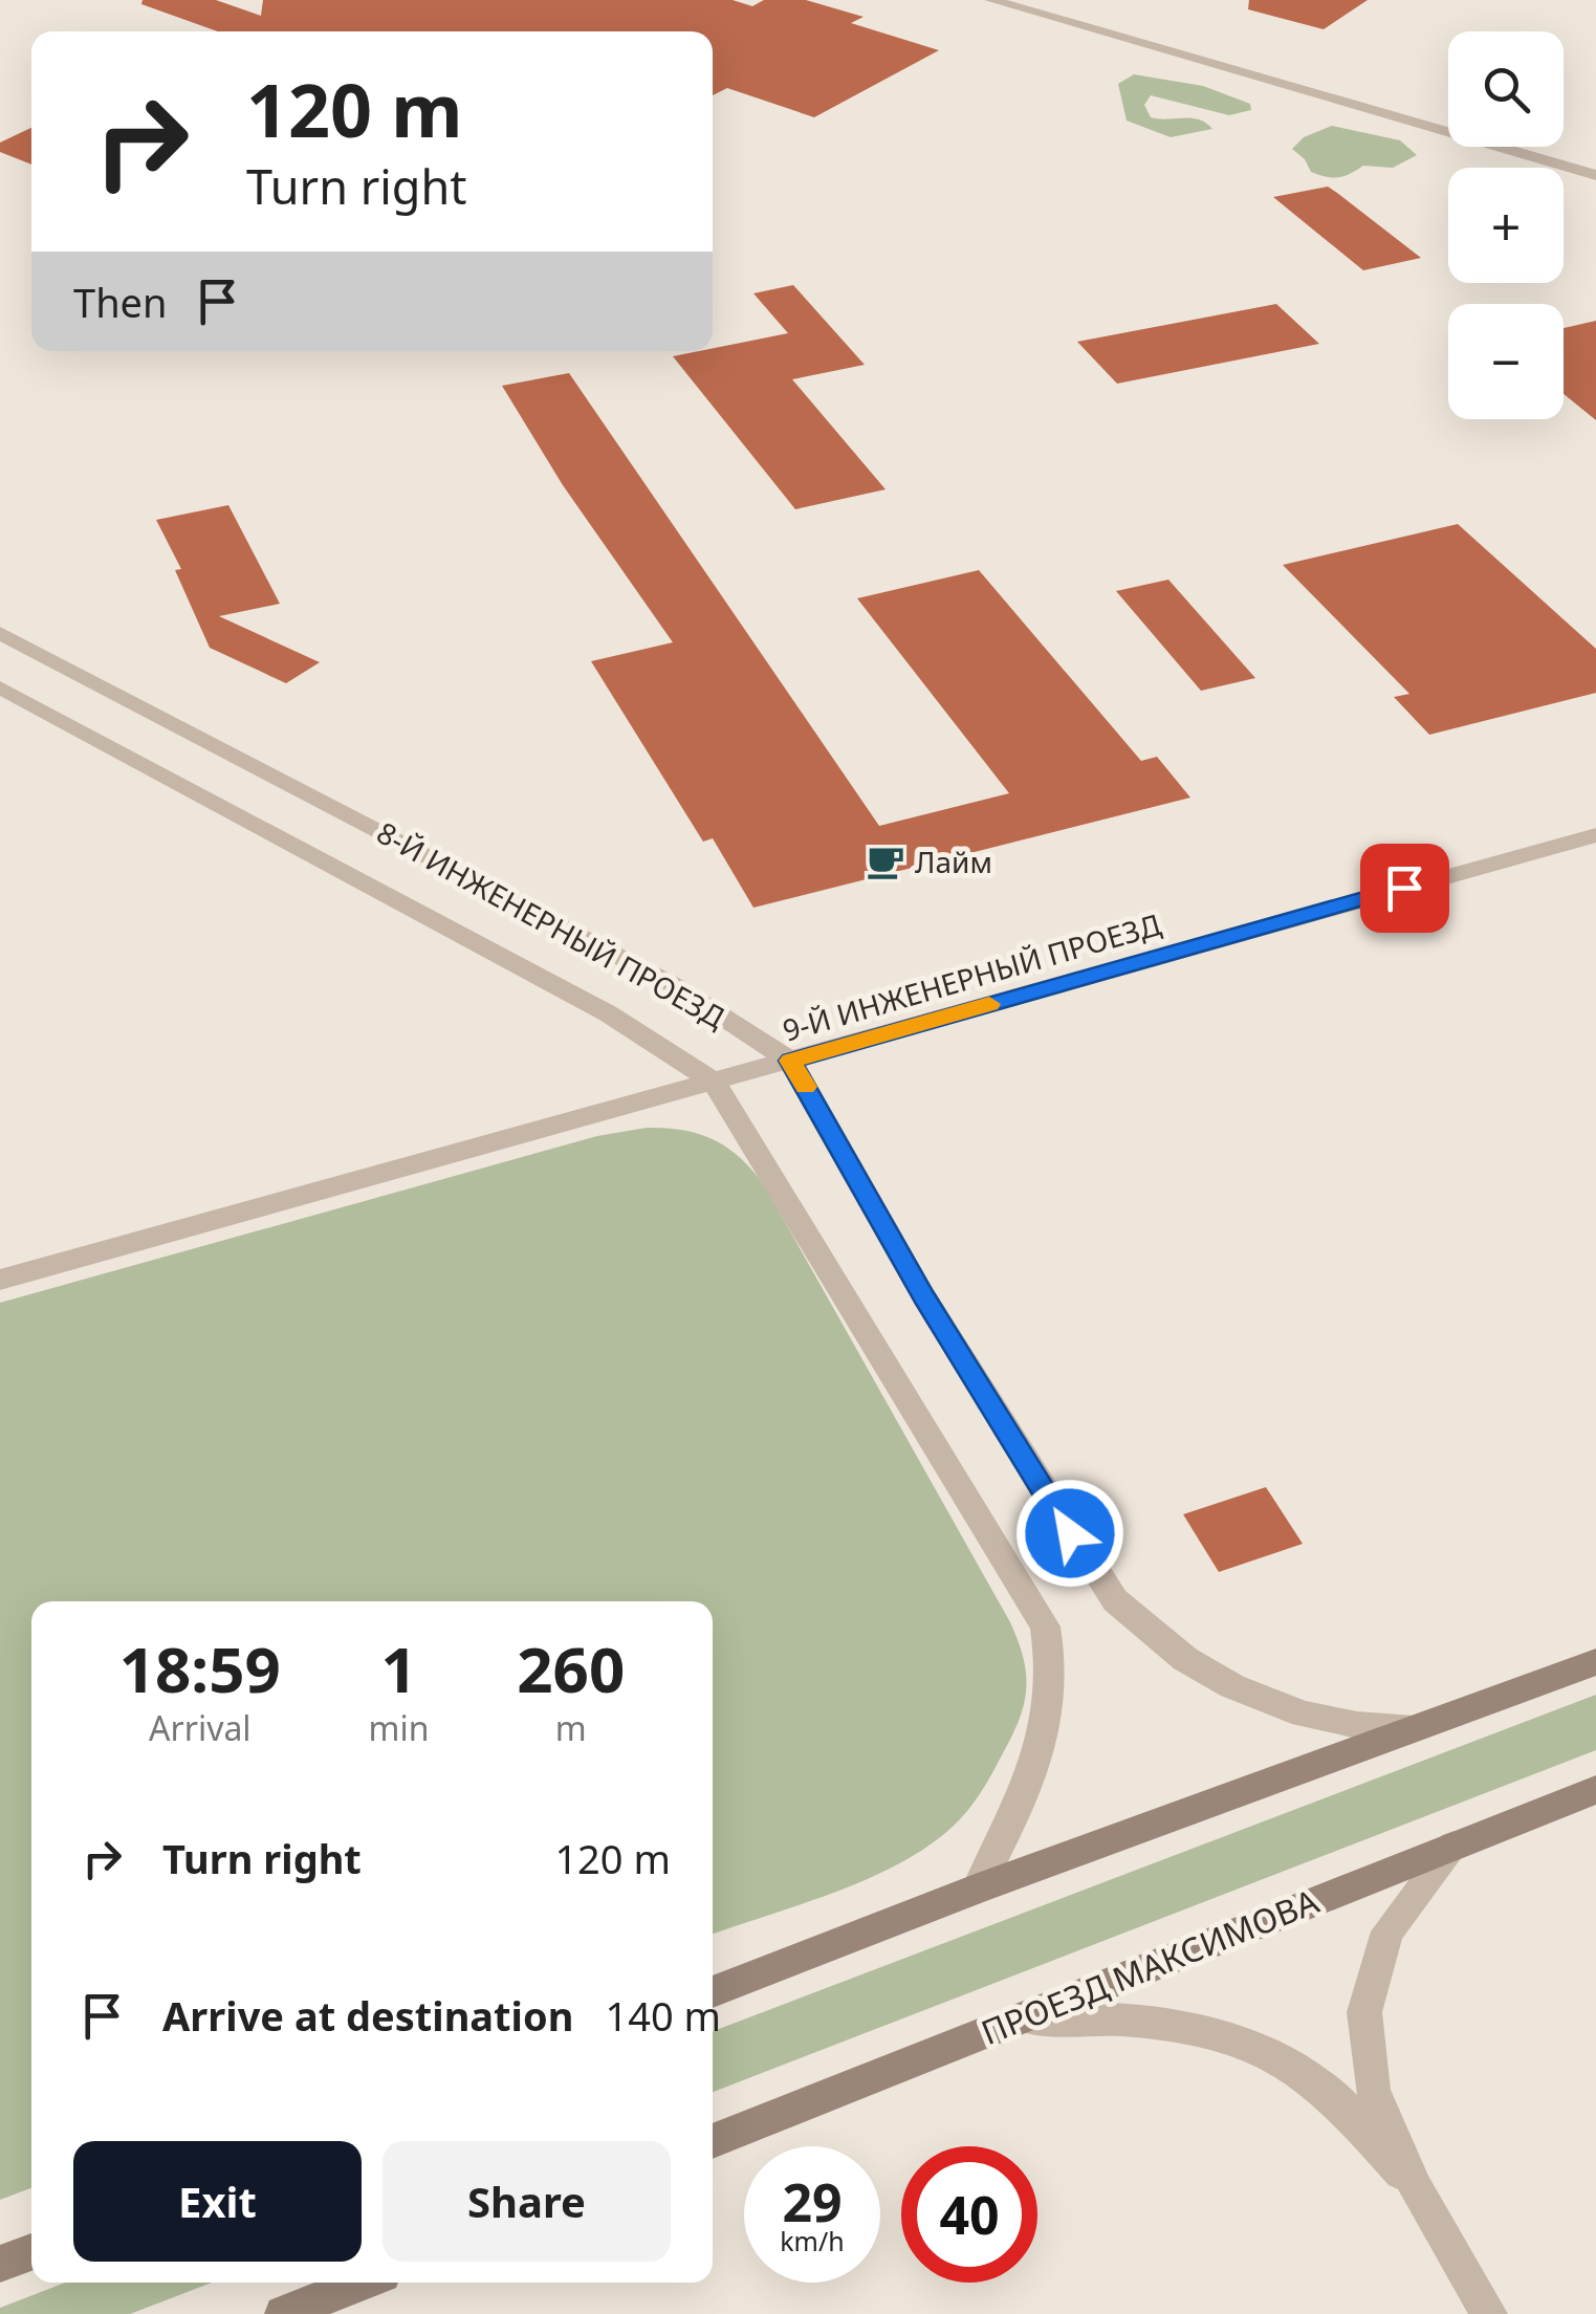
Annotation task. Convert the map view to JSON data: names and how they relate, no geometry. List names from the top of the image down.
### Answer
{
  "streets": {
    "main road": ["ПРОЕЗД МАКСИМОВА"],
    "street": ["8-Й ИНЖЕНЕРНЫЙ ПРОЕЗД", "9-Й ИНЖЕНЕРНЫЙ ПРОЕЗД"]
  },
  "crossings": [
    ["8-Й ИНЖЕНЕРНЫЙ ПРОЕЗД", "9-Й ИНЖЕНЕРНЫЙ ПРОЕЗД"]
  ],
  "places": {
    "cafe": ["Лайм"]
  },
  "page": {
    "map_buttons": ["+", "−"],
    "turn": ["120 m", "Turn right"],
    "then": "Then",
    "eta": [
      "18:59",
      "Arrival",
      "1",
      "min",
      "260",
      "m"
    ],
    "list": [
      {
        "name": "Turn right",
        "value": "120 m"
      },
      {
        "name": "Arrive at destination",
        "value": "140 m"
      }
    ],
    "buttons": ["Exit", "Share"],
    "speed": "29 km/h",
    "limit": "40"
  }
}
